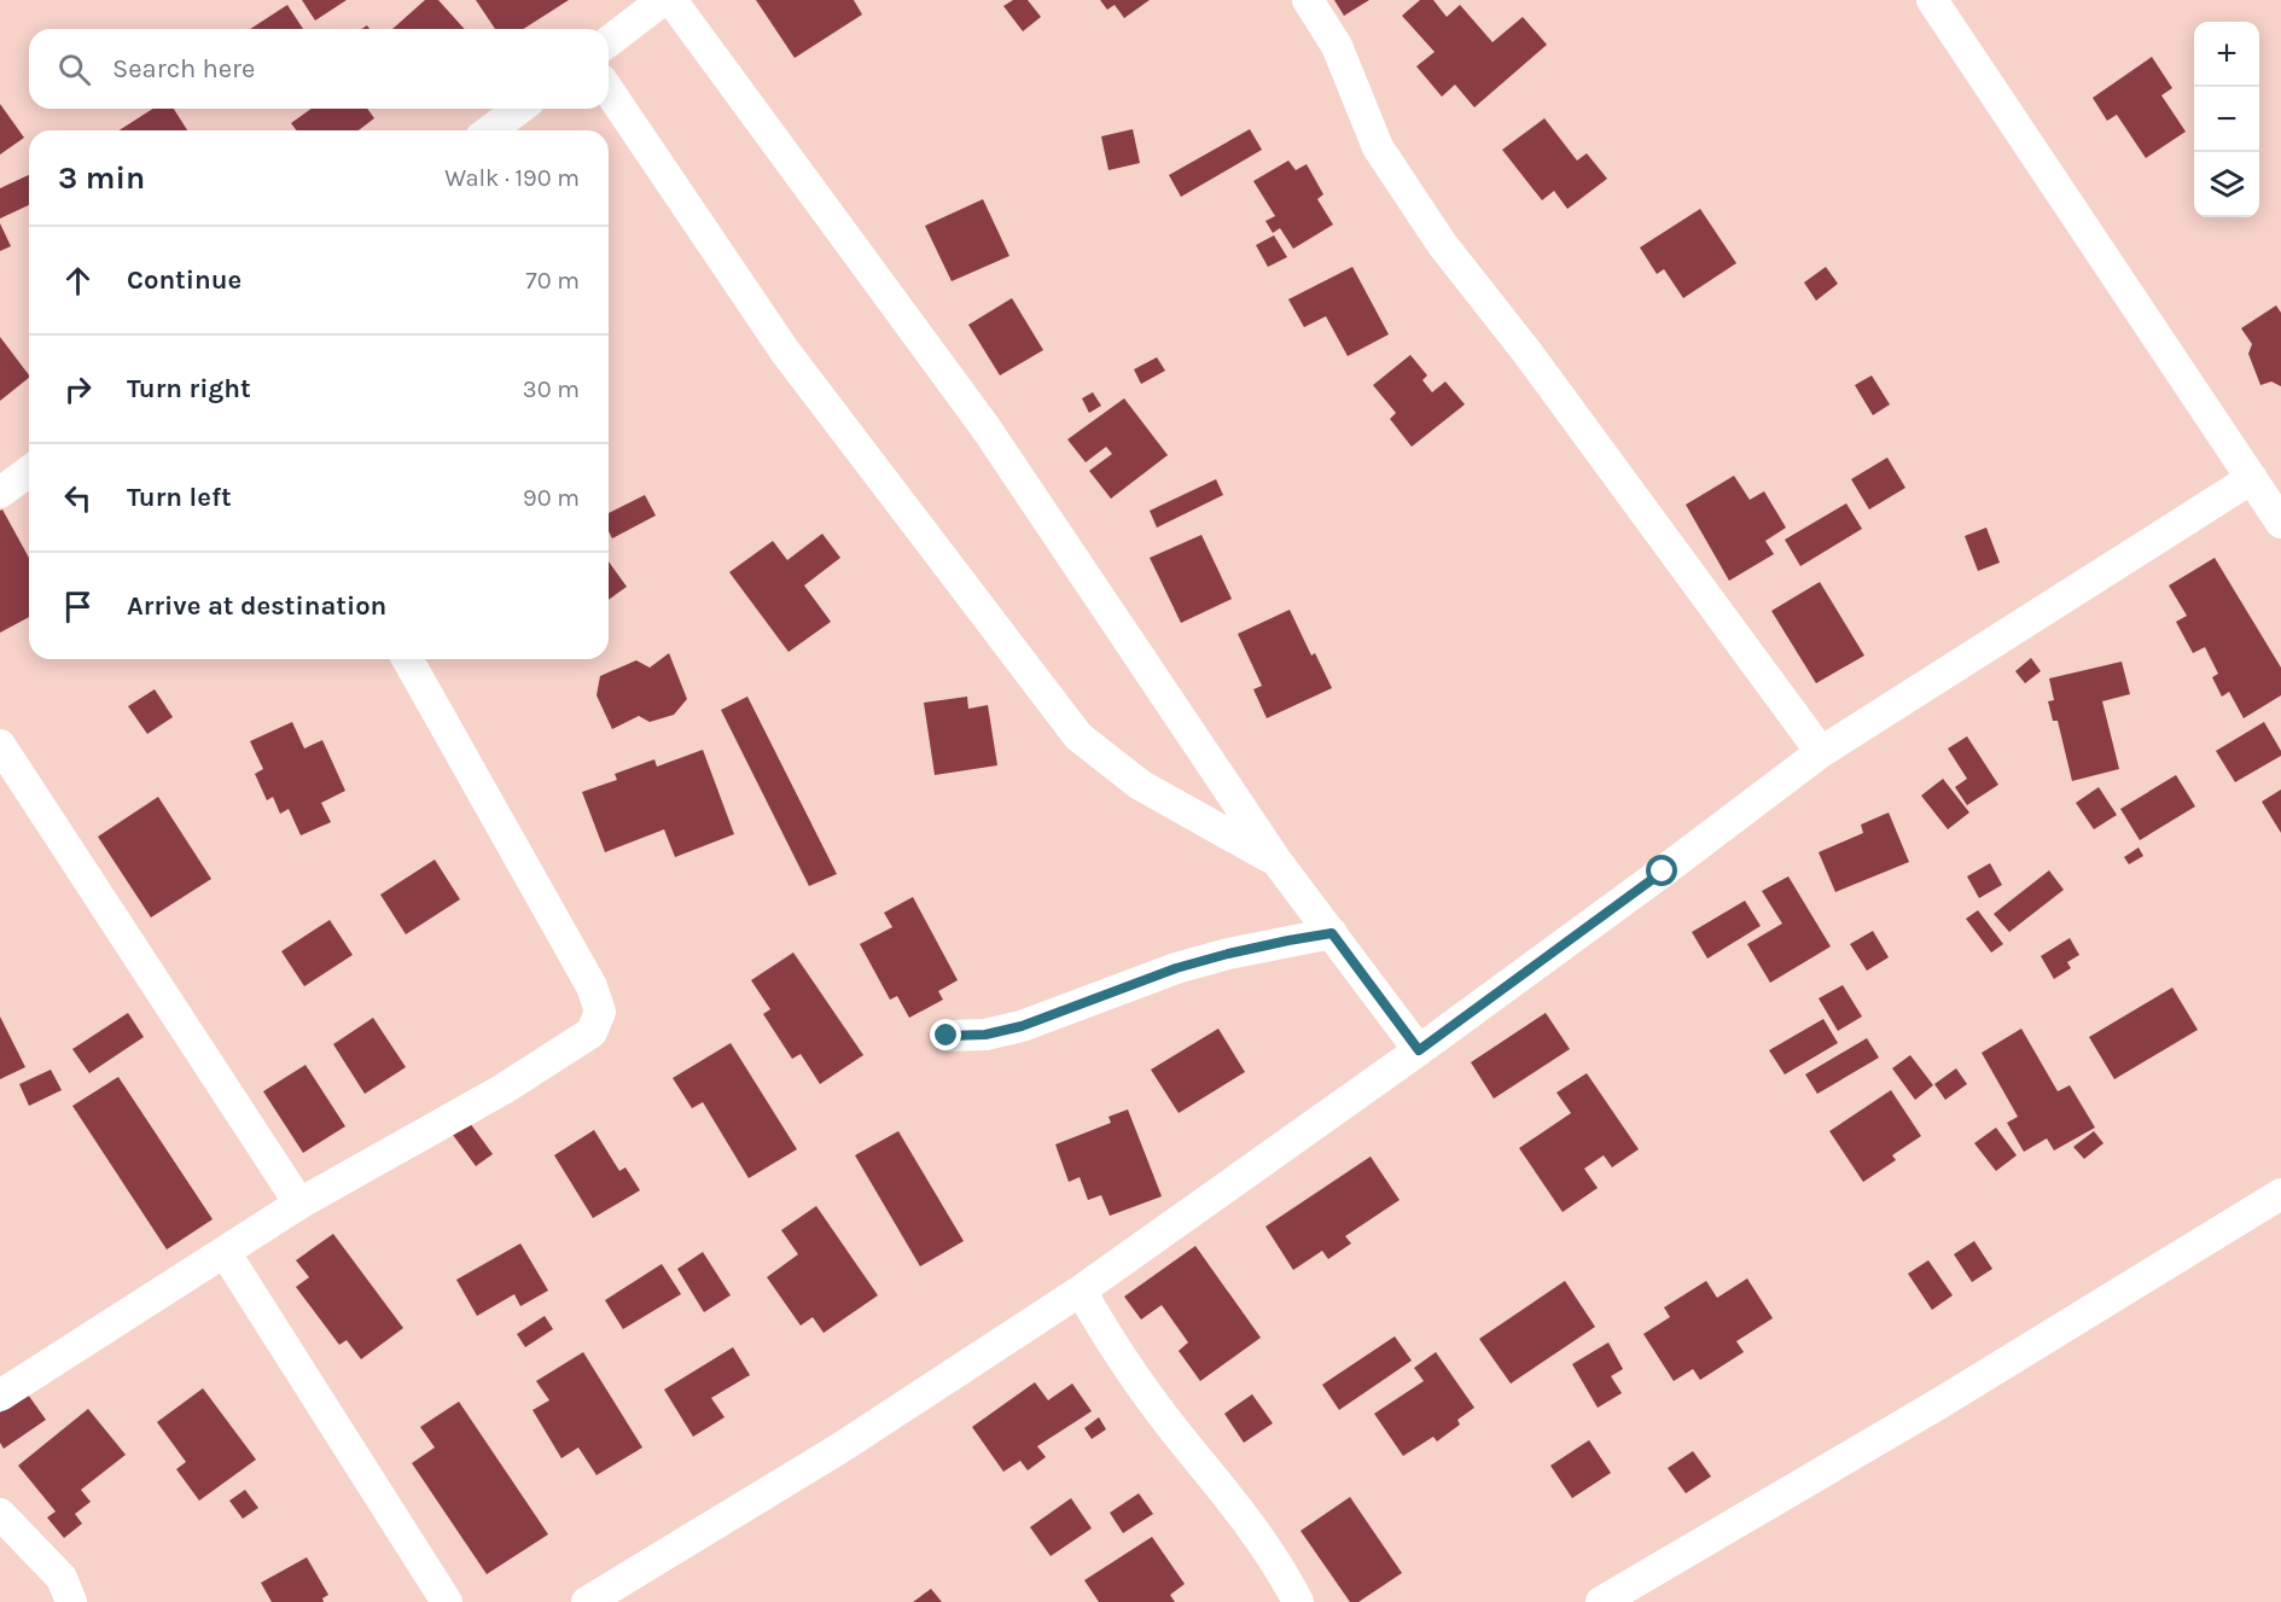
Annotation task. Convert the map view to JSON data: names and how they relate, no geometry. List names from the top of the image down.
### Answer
{
  "page": {
    "map_buttons": ["+", "−"],
    "search": "Search here",
    "heading": ["3 min", "Walk · 190 m"],
    "list": [
      ["Continue", "70 m"],
      ["Turn right", "30 m"],
      ["Turn left", "90 m"],
      "Arrive at destination"
    ]
  }
}
